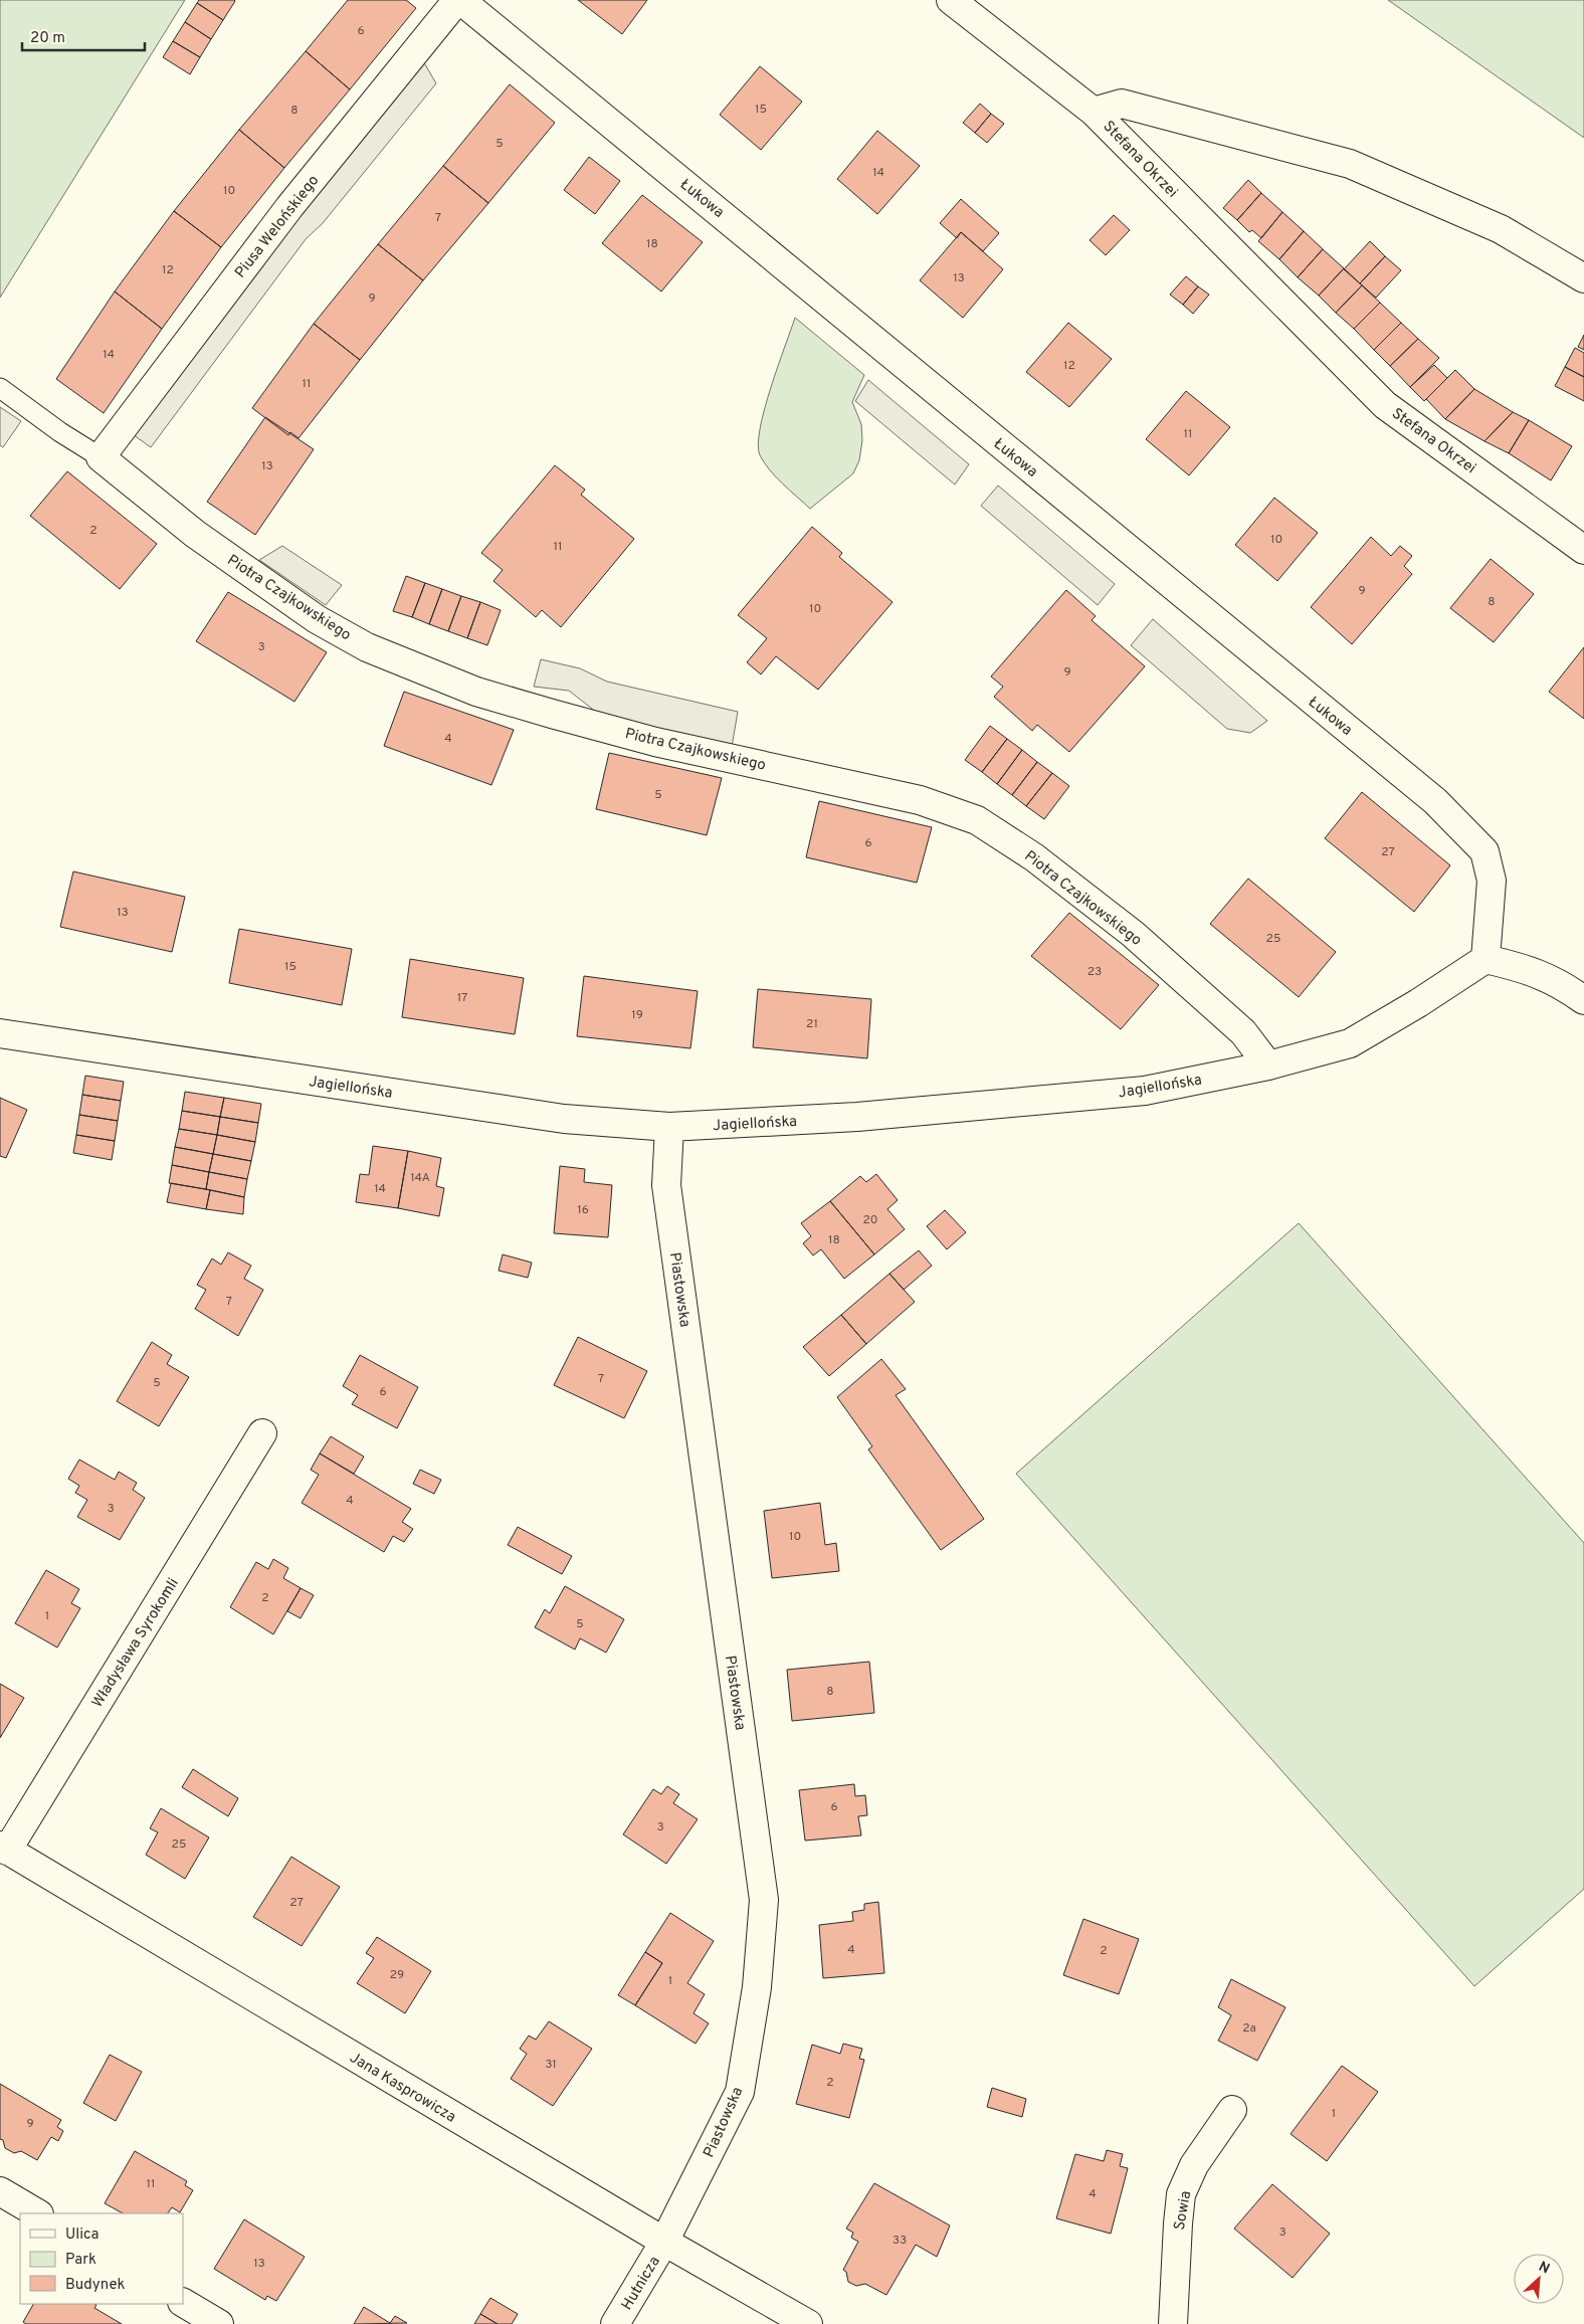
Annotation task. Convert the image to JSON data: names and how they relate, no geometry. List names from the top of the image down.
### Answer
{
  "streets": {
    "street": [
      "Stefana Okrzei",
      "Łukowa",
      "Piusa Welońskiego",
      "Piotra Czajkowskiego",
      "Jagiellońska",
      "Piastowska",
      "Władysława Syrokomli",
      "Jana Kasprowicza",
      "Sowia",
      "Hutnicza"
    ]
  },
  "crossings": [
    ["Łukowa", "Piusa Welońskiego"],
    ["Łukowa", "Jagiellońska"],
    ["Piusa Welońskiego", "Piotra Czajkowskiego"],
    ["Piotra Czajkowskiego", "Jagiellońska"],
    ["Jagiellońska", "Piastowska"],
    ["Piastowska", "Jana Kasprowicza"],
    ["Piastowska", "Hutnicza"],
    ["Władysława Syrokomli", "Jana Kasprowicza"],
    ["Jana Kasprowicza", "Hutnicza"]
  ],
  "house_numbers": [
    "6",
    "15",
    "8",
    "5",
    "14",
    "10",
    "7",
    "18",
    "12",
    "13",
    "9",
    "14",
    "12",
    "11",
    "11",
    "13",
    "2",
    "10",
    "11",
    "9",
    "8",
    "10",
    "3",
    "9",
    "4",
    "5",
    "6",
    "27",
    "13",
    "25",
    "15",
    "23",
    "17",
    "19",
    "21",
    "14A",
    "14",
    "16",
    "20",
    "18",
    "7",
    "7",
    "5",
    "6",
    "4",
    "3",
    "10",
    "2",
    "1",
    "5",
    "8",
    "6",
    "3",
    "25",
    "27",
    "4",
    "2",
    "29",
    "1",
    "2a",
    "31",
    "2",
    "1",
    "9",
    "11",
    "4",
    "3",
    "33",
    "13"
  ],
  "legend": ["Ulica", "Park", "Budynek"],
  "scale_bar": "20 m",
  "north": "top right"
}
